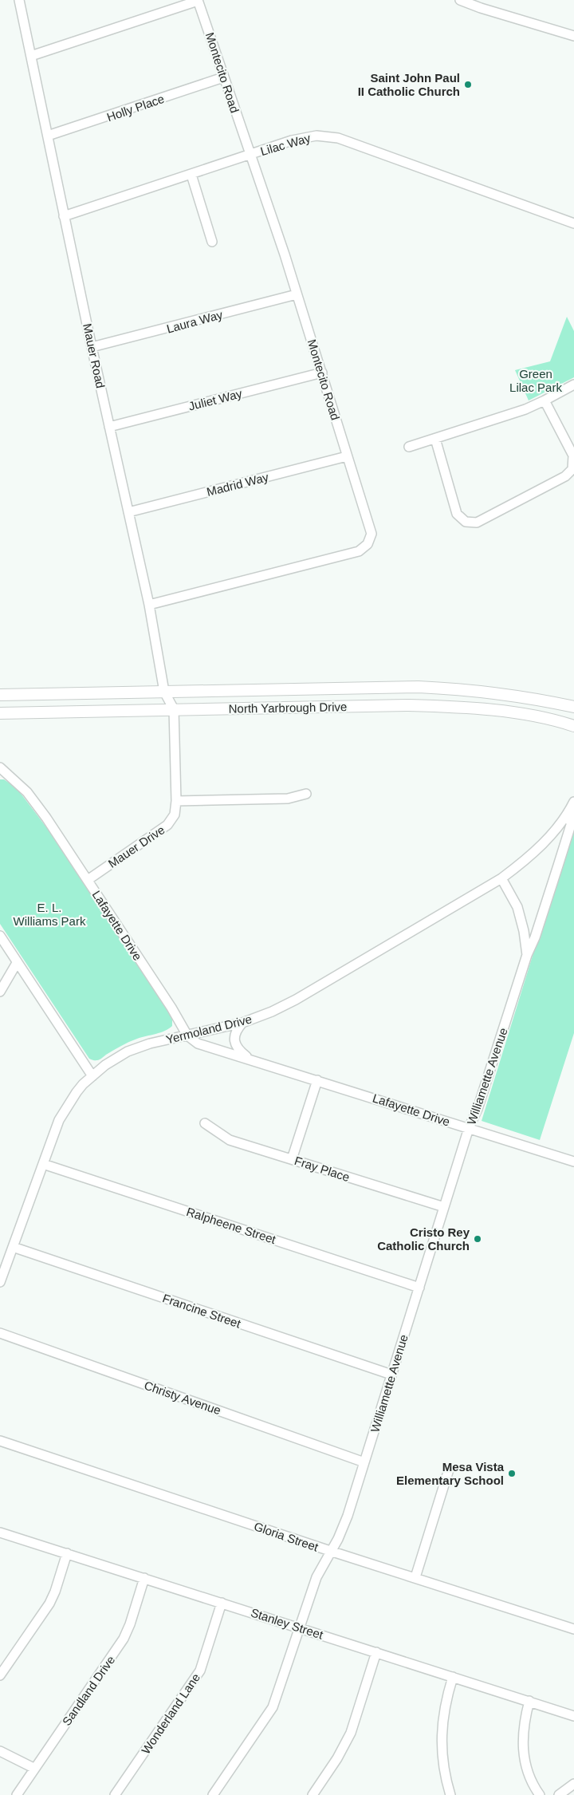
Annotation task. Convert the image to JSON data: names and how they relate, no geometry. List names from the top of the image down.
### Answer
{
  "streets": {
    "main road": ["North Yarbrough Drive"],
    "street": [
      "Montecito Road",
      "Holly Place",
      "Lilac Way",
      "Laura Way",
      "Mauer Road",
      "Juliet Way",
      "Madrid Way",
      "Mauer Drive",
      "Lafayette Drive",
      "Yermoland Drive",
      "Williamette Avenue",
      "Fray Place",
      "Ralpheene Street",
      "Francine Street",
      "Christy Avenue",
      "Gloria Street",
      "Stanley Street",
      "Sandland Drive",
      "Wonderland Lane"
    ]
  },
  "crossings": [
    ["Montecito Road", "Holly Place"],
    ["Montecito Road", "Lilac Way"],
    ["Montecito Road", "Laura Way"],
    ["Montecito Road", "Mauer Road"],
    ["Montecito Road", "Juliet Way"],
    ["Montecito Road", "Madrid Way"],
    ["Holly Place", "Mauer Road"],
    ["Lilac Way", "Mauer Road"],
    ["Laura Way", "Mauer Road"],
    ["Mauer Road", "Juliet Way"],
    ["Mauer Road", "Madrid Way"],
    ["Mauer Road", "North Yarbrough Drive"],
    ["Mauer Road", "Mauer Drive"],
    ["North Yarbrough Drive", "Mauer Drive"],
    ["Mauer Drive", "Lafayette Drive"],
    ["Lafayette Drive", "Yermoland Drive"],
    ["Lafayette Drive", "Williamette Avenue"],
    ["Yermoland Drive", "Williamette Avenue"],
    ["Yermoland Drive", "Ralpheene Street"],
    ["Yermoland Drive", "Francine Street"],
    ["Williamette Avenue", "Fray Place"],
    ["Williamette Avenue", "Ralpheene Street"],
    ["Williamette Avenue", "Francine Street"],
    ["Williamette Avenue", "Christy Avenue"],
    ["Williamette Avenue", "Gloria Street"],
    ["Williamette Avenue", "Stanley Street"],
    ["Stanley Street", "Sandland Drive"],
    ["Stanley Street", "Wonderland Lane"]
  ],
  "parks": ["Green Lilac Park", "E. L. Williams Park"],
  "places": ["Saint John Paul II Catholic Church", "Cristo Rey Catholic Church", "Mesa Vista Elementary School"]
}
